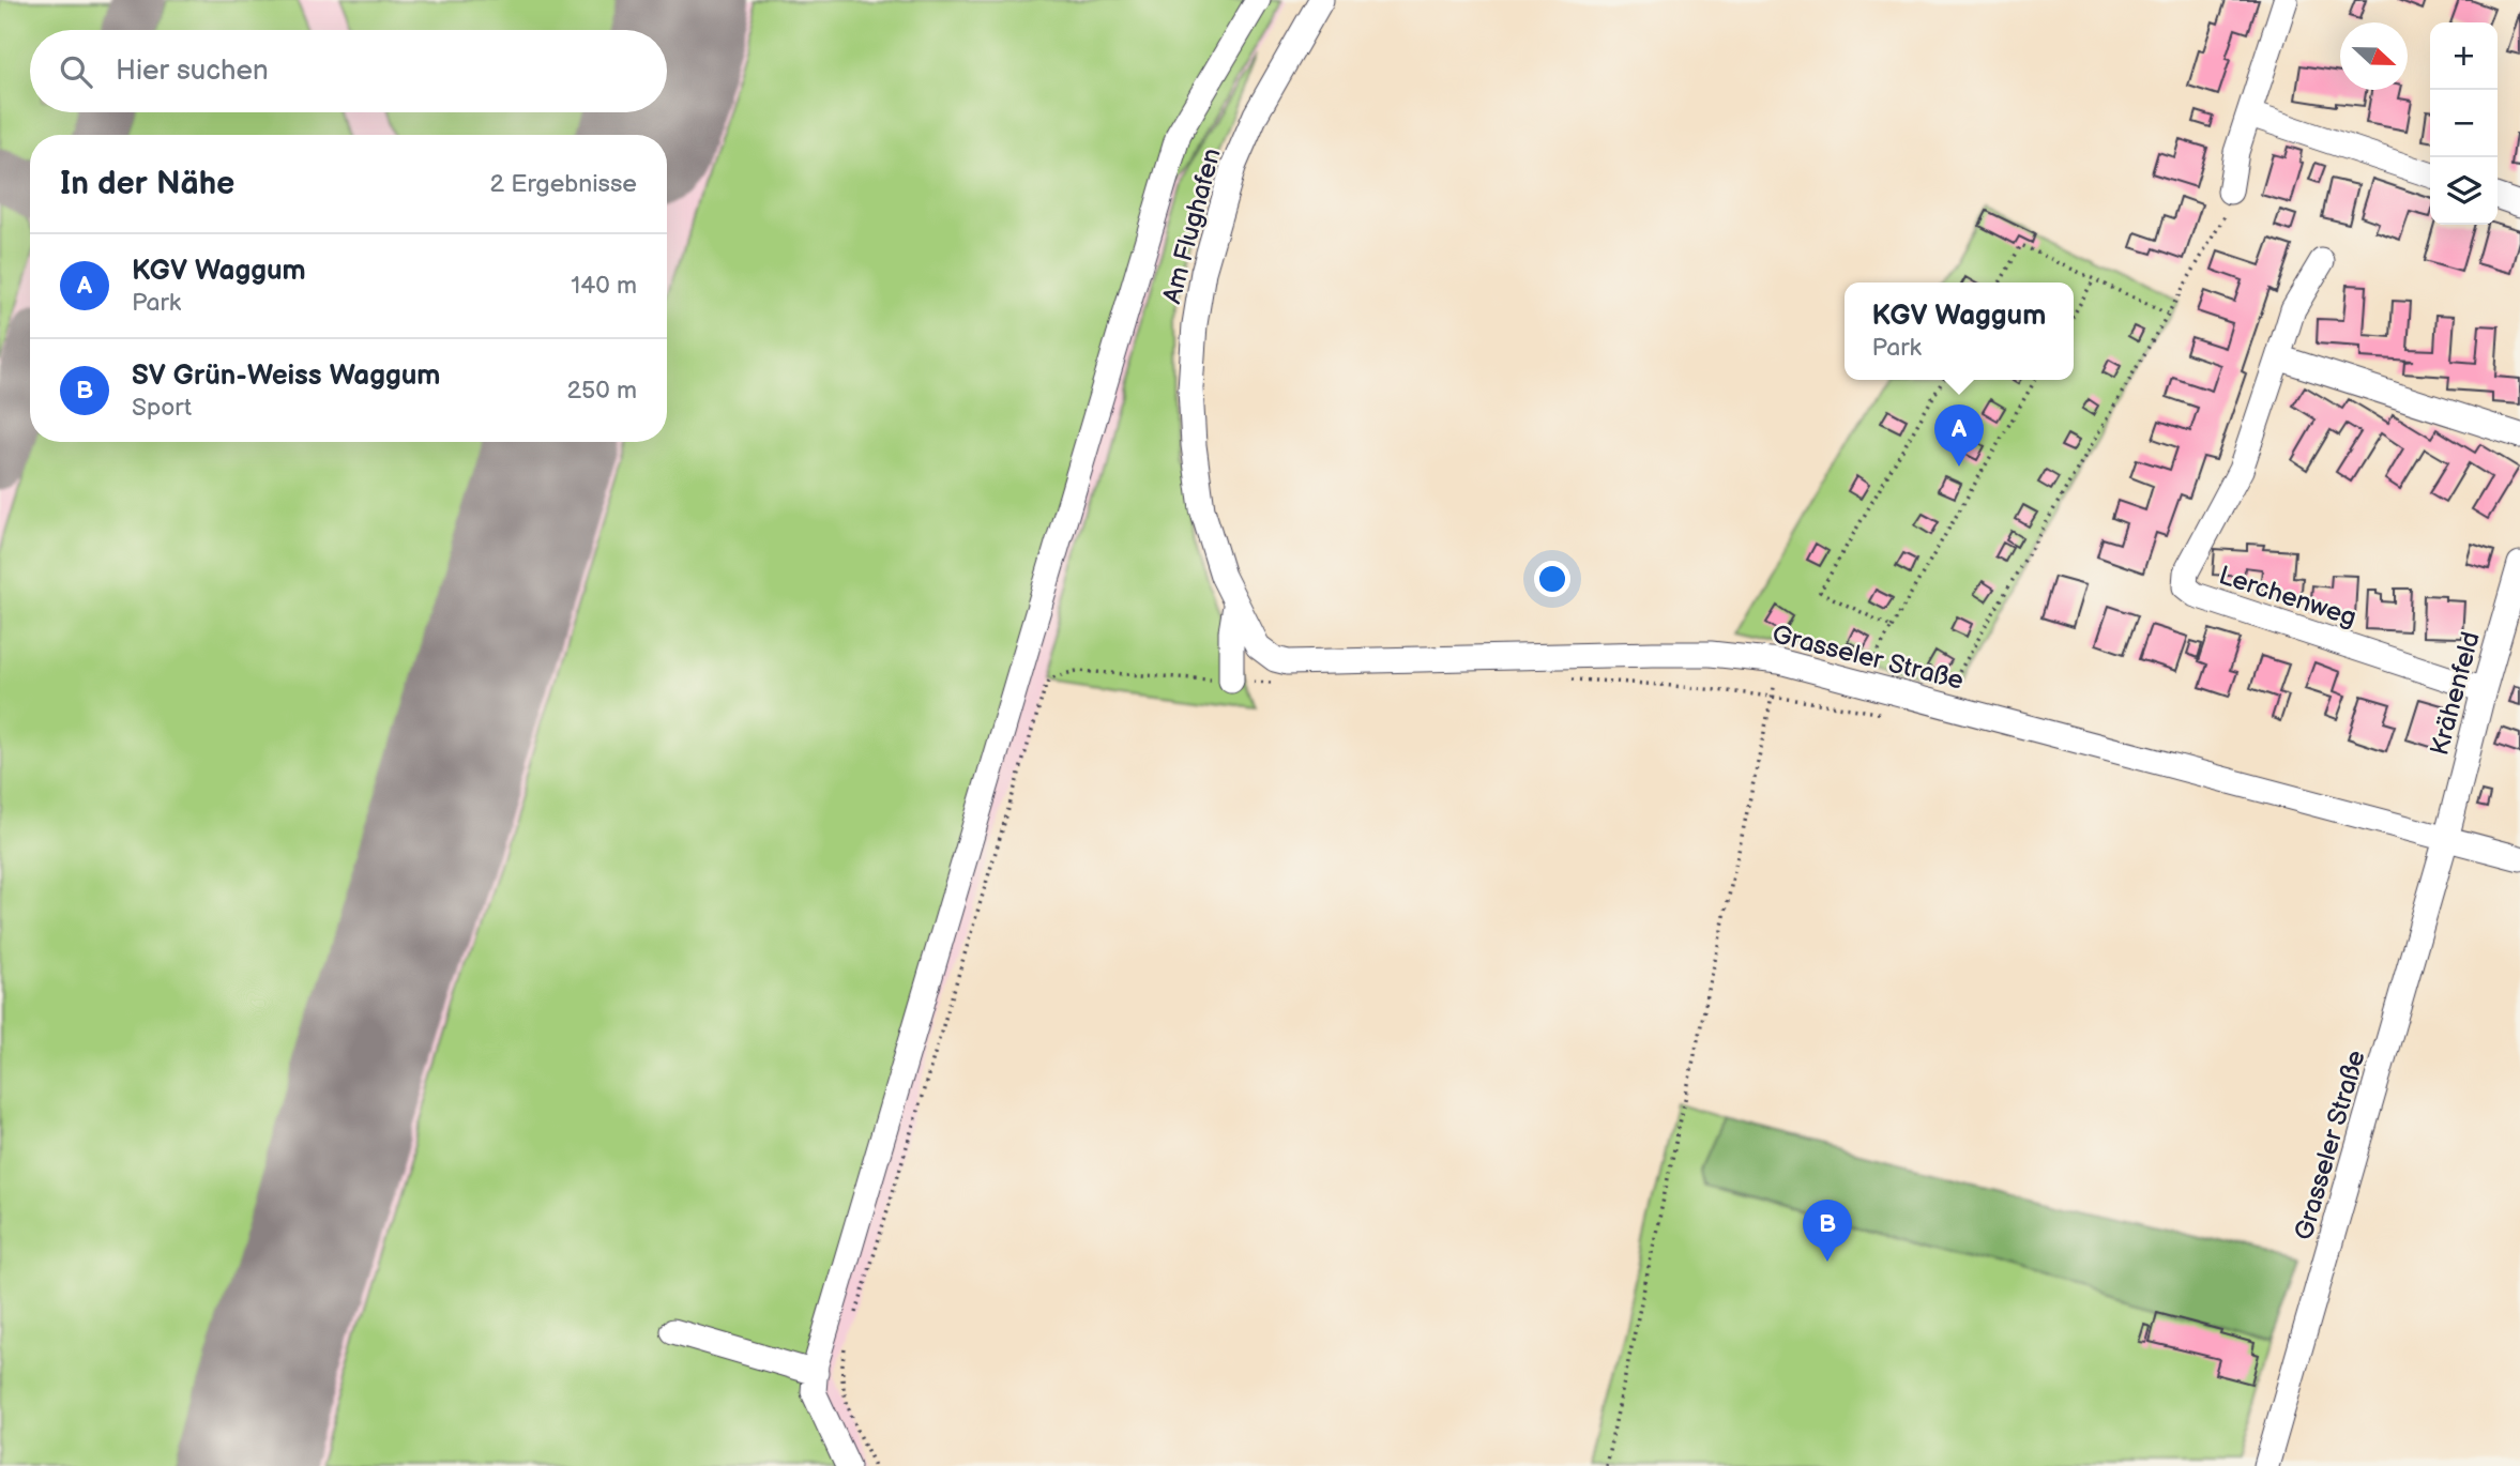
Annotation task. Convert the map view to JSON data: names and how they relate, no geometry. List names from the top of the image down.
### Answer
{
  "streets": {
    "street": [
      "Am Flughafen",
      "Lerchenweg",
      "Grasseler Straße",
      "Krähenfeld"
    ]
  },
  "crossings": [
    ["Am Flughafen", "Grasseler Straße"],
    ["Lerchenweg", "Krähenfeld"],
    ["Grasseler Straße", "Krähenfeld"]
  ],
  "north": "right",
  "page": {
    "map_buttons": ["+", "−"],
    "search": "Hier suchen",
    "heading": ["In der Nähe", "2 Ergebnisse"],
    "list": [
      {
        "mark": "A",
        "name": "KGV Waggum",
        "note": "Park",
        "value": "140 m"
      },
      {
        "mark": "B",
        "name": "SV Grün-Weiss Waggum",
        "note": "Sport",
        "value": "250 m"
      }
    ],
    "popup": ["KGV Waggum", "Park"],
    "pins": ["A", "B"]
  }
}
